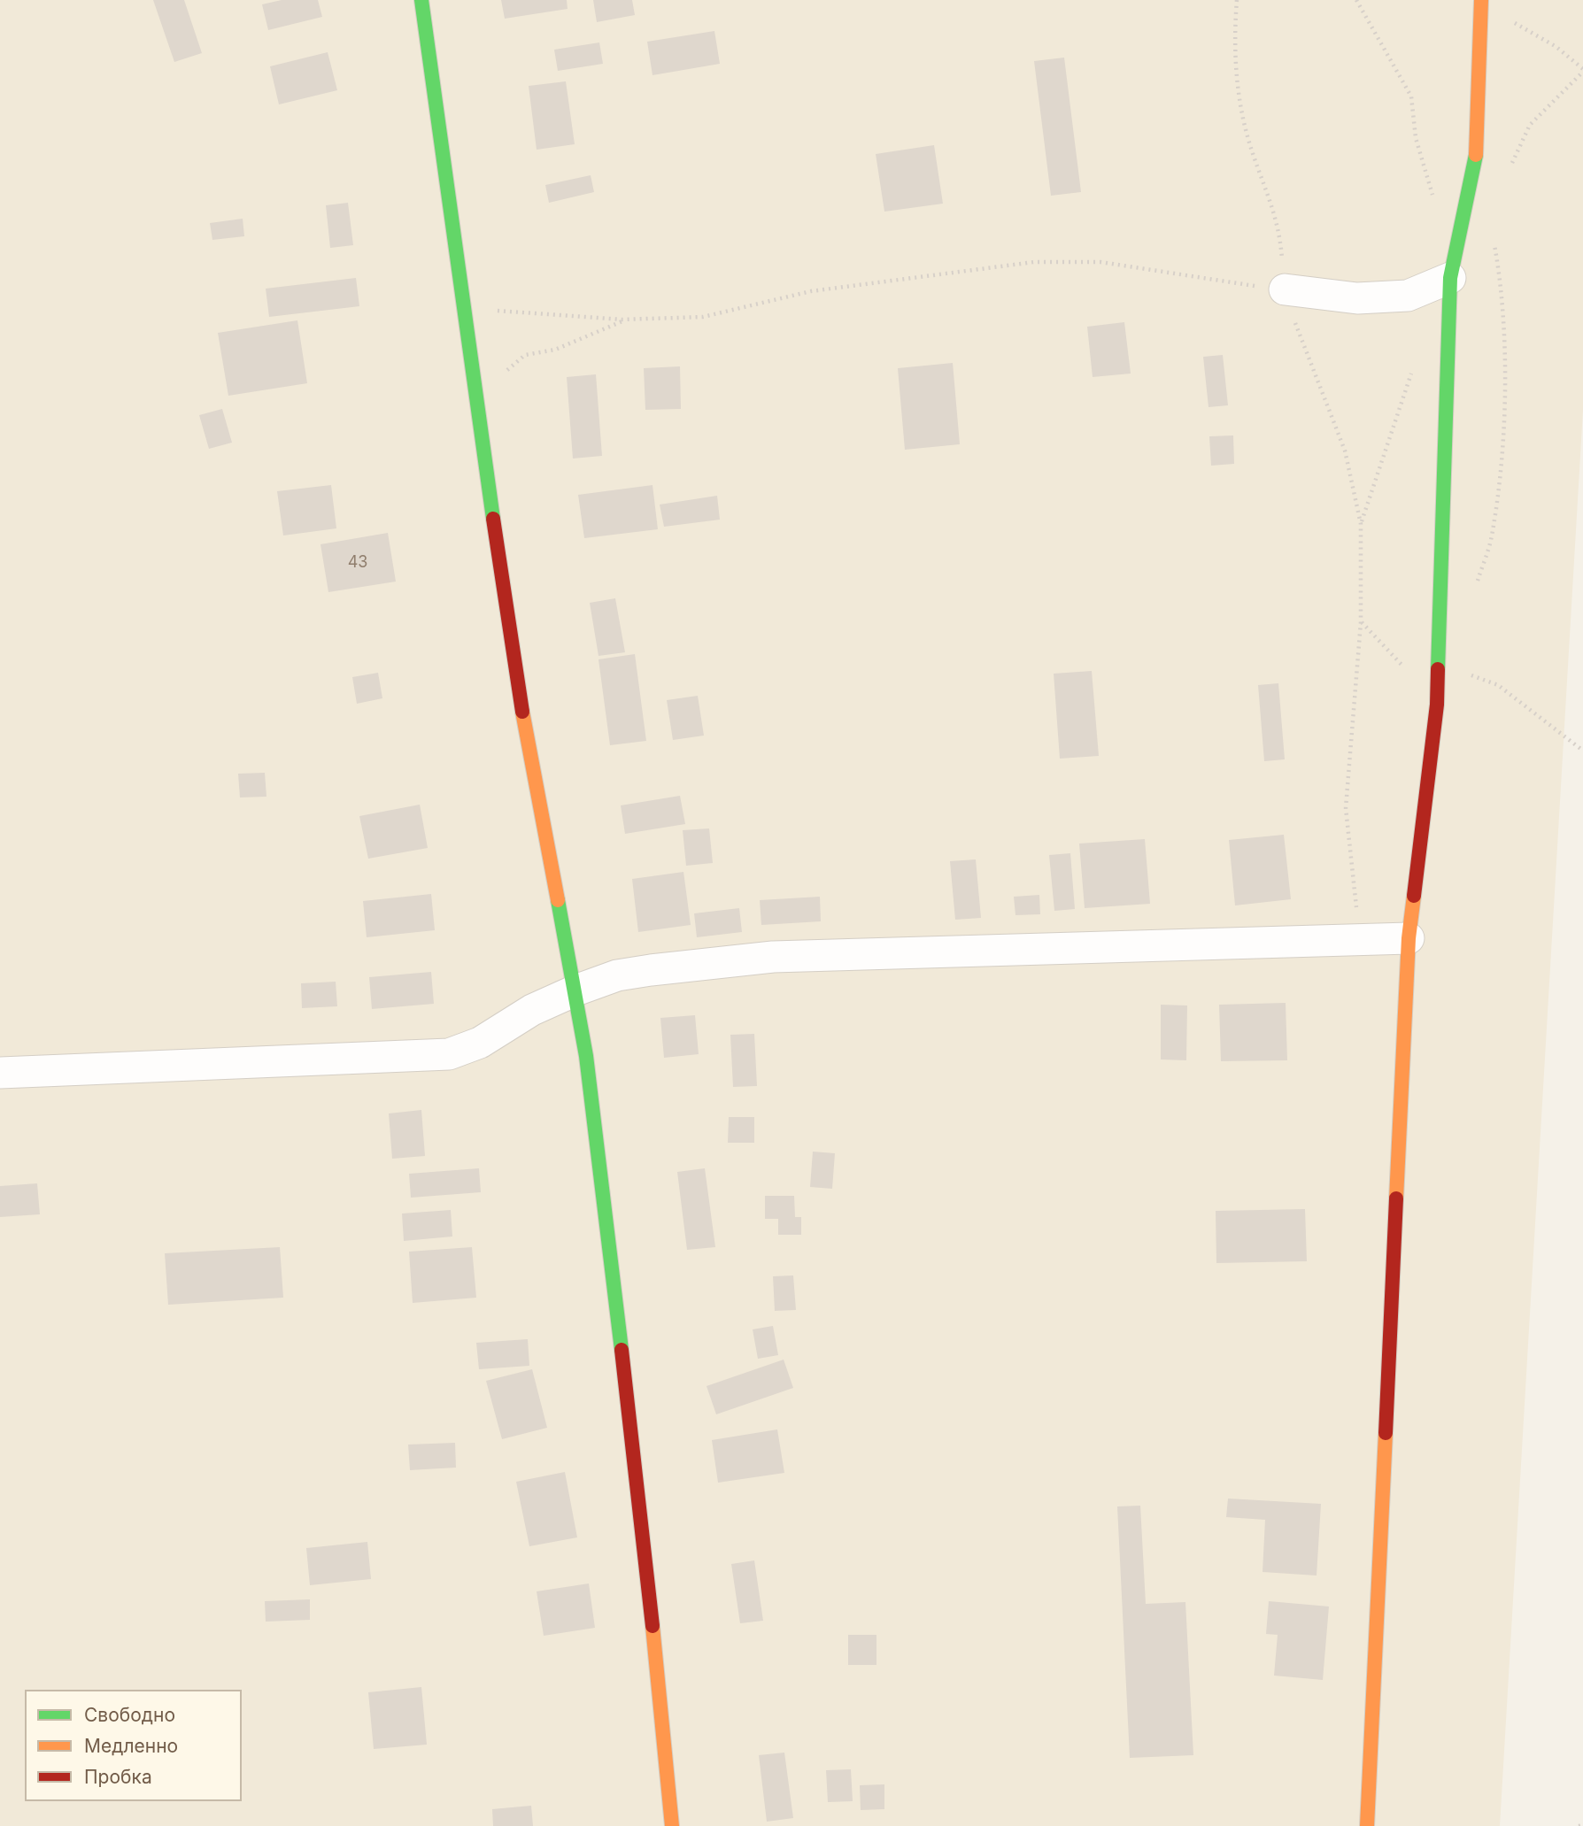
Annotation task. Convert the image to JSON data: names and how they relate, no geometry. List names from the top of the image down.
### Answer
{
  "house_numbers": ["43"],
  "legend": ["Свободно", "Медленно", "Пробка"]
}
